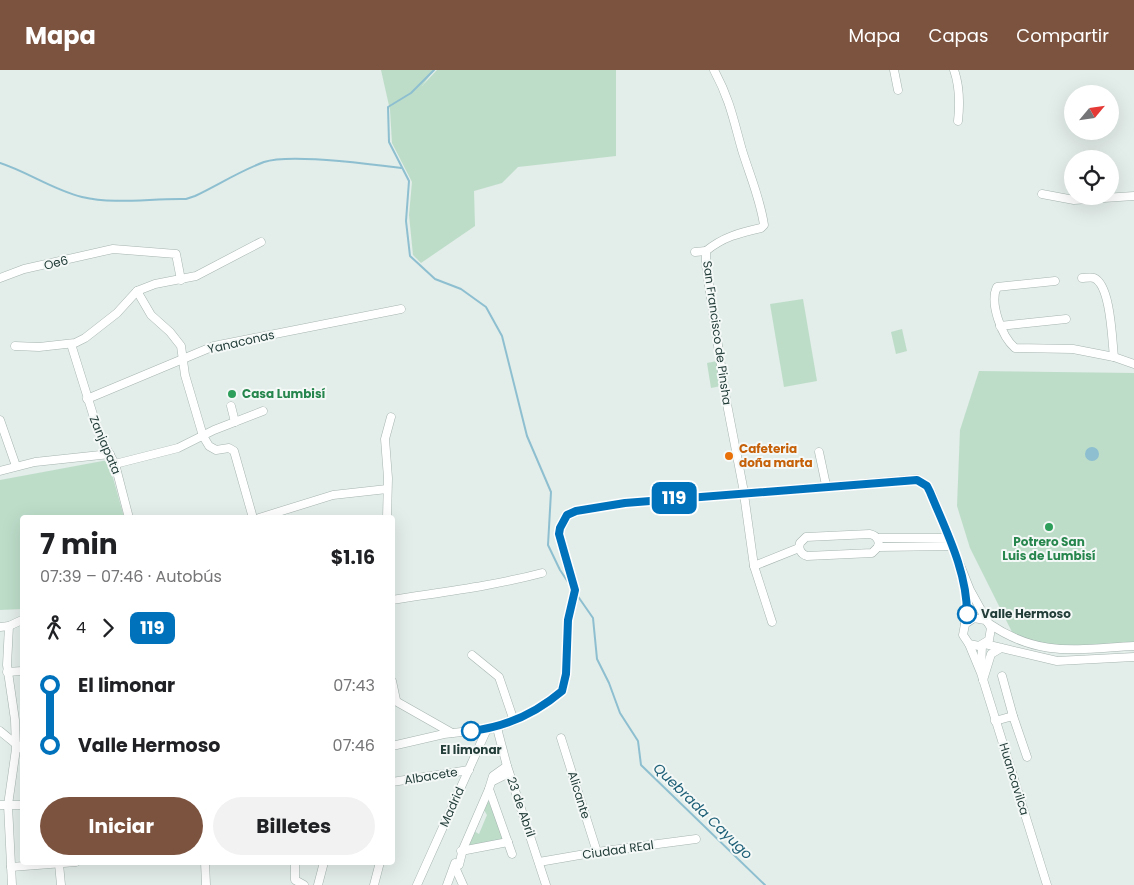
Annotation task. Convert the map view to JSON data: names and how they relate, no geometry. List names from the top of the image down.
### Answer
{
  "streets": {
    "street": [
      "Oe6",
      "San Francisco de Pinsha",
      "Yanaconas",
      "Zanjapata",
      "Albacete",
      "Huancavilca",
      "Alicante",
      "Madrid",
      "23 de Abril",
      "Ciudad REal"
    ]
  },
  "crossings": [
    ["Yanaconas", "Zanjapata"],
    ["Albacete", "Madrid"],
    ["Alicante", "Ciudad REal"],
    ["23 de Abril", "Ciudad REal"]
  ],
  "water": ["Quebrada Cayugo"],
  "places": [
    "Casa Lumbisí",
    "Cafeteria doña marta",
    "Potrero San Luis de Lumbisí",
    "Valle Hermoso",
    "El limonar"
  ],
  "lines": ["bus line 119"],
  "north": "top right",
  "page": {
    "header": "Mapa",
    "nav": ["Mapa", "Capas", "Compartir"],
    "on_map": "119",
    "heading": ["7 min", "07:39 – 07:46 · Autobús", "$1.16"],
    "legs": ["4", "119"],
    "list": [
      {
        "name": "El limonar",
        "value": "07:43"
      },
      {
        "name": "Valle Hermoso",
        "value": "07:46"
      }
    ],
    "buttons": ["Iniciar", "Billetes"]
  }
}
